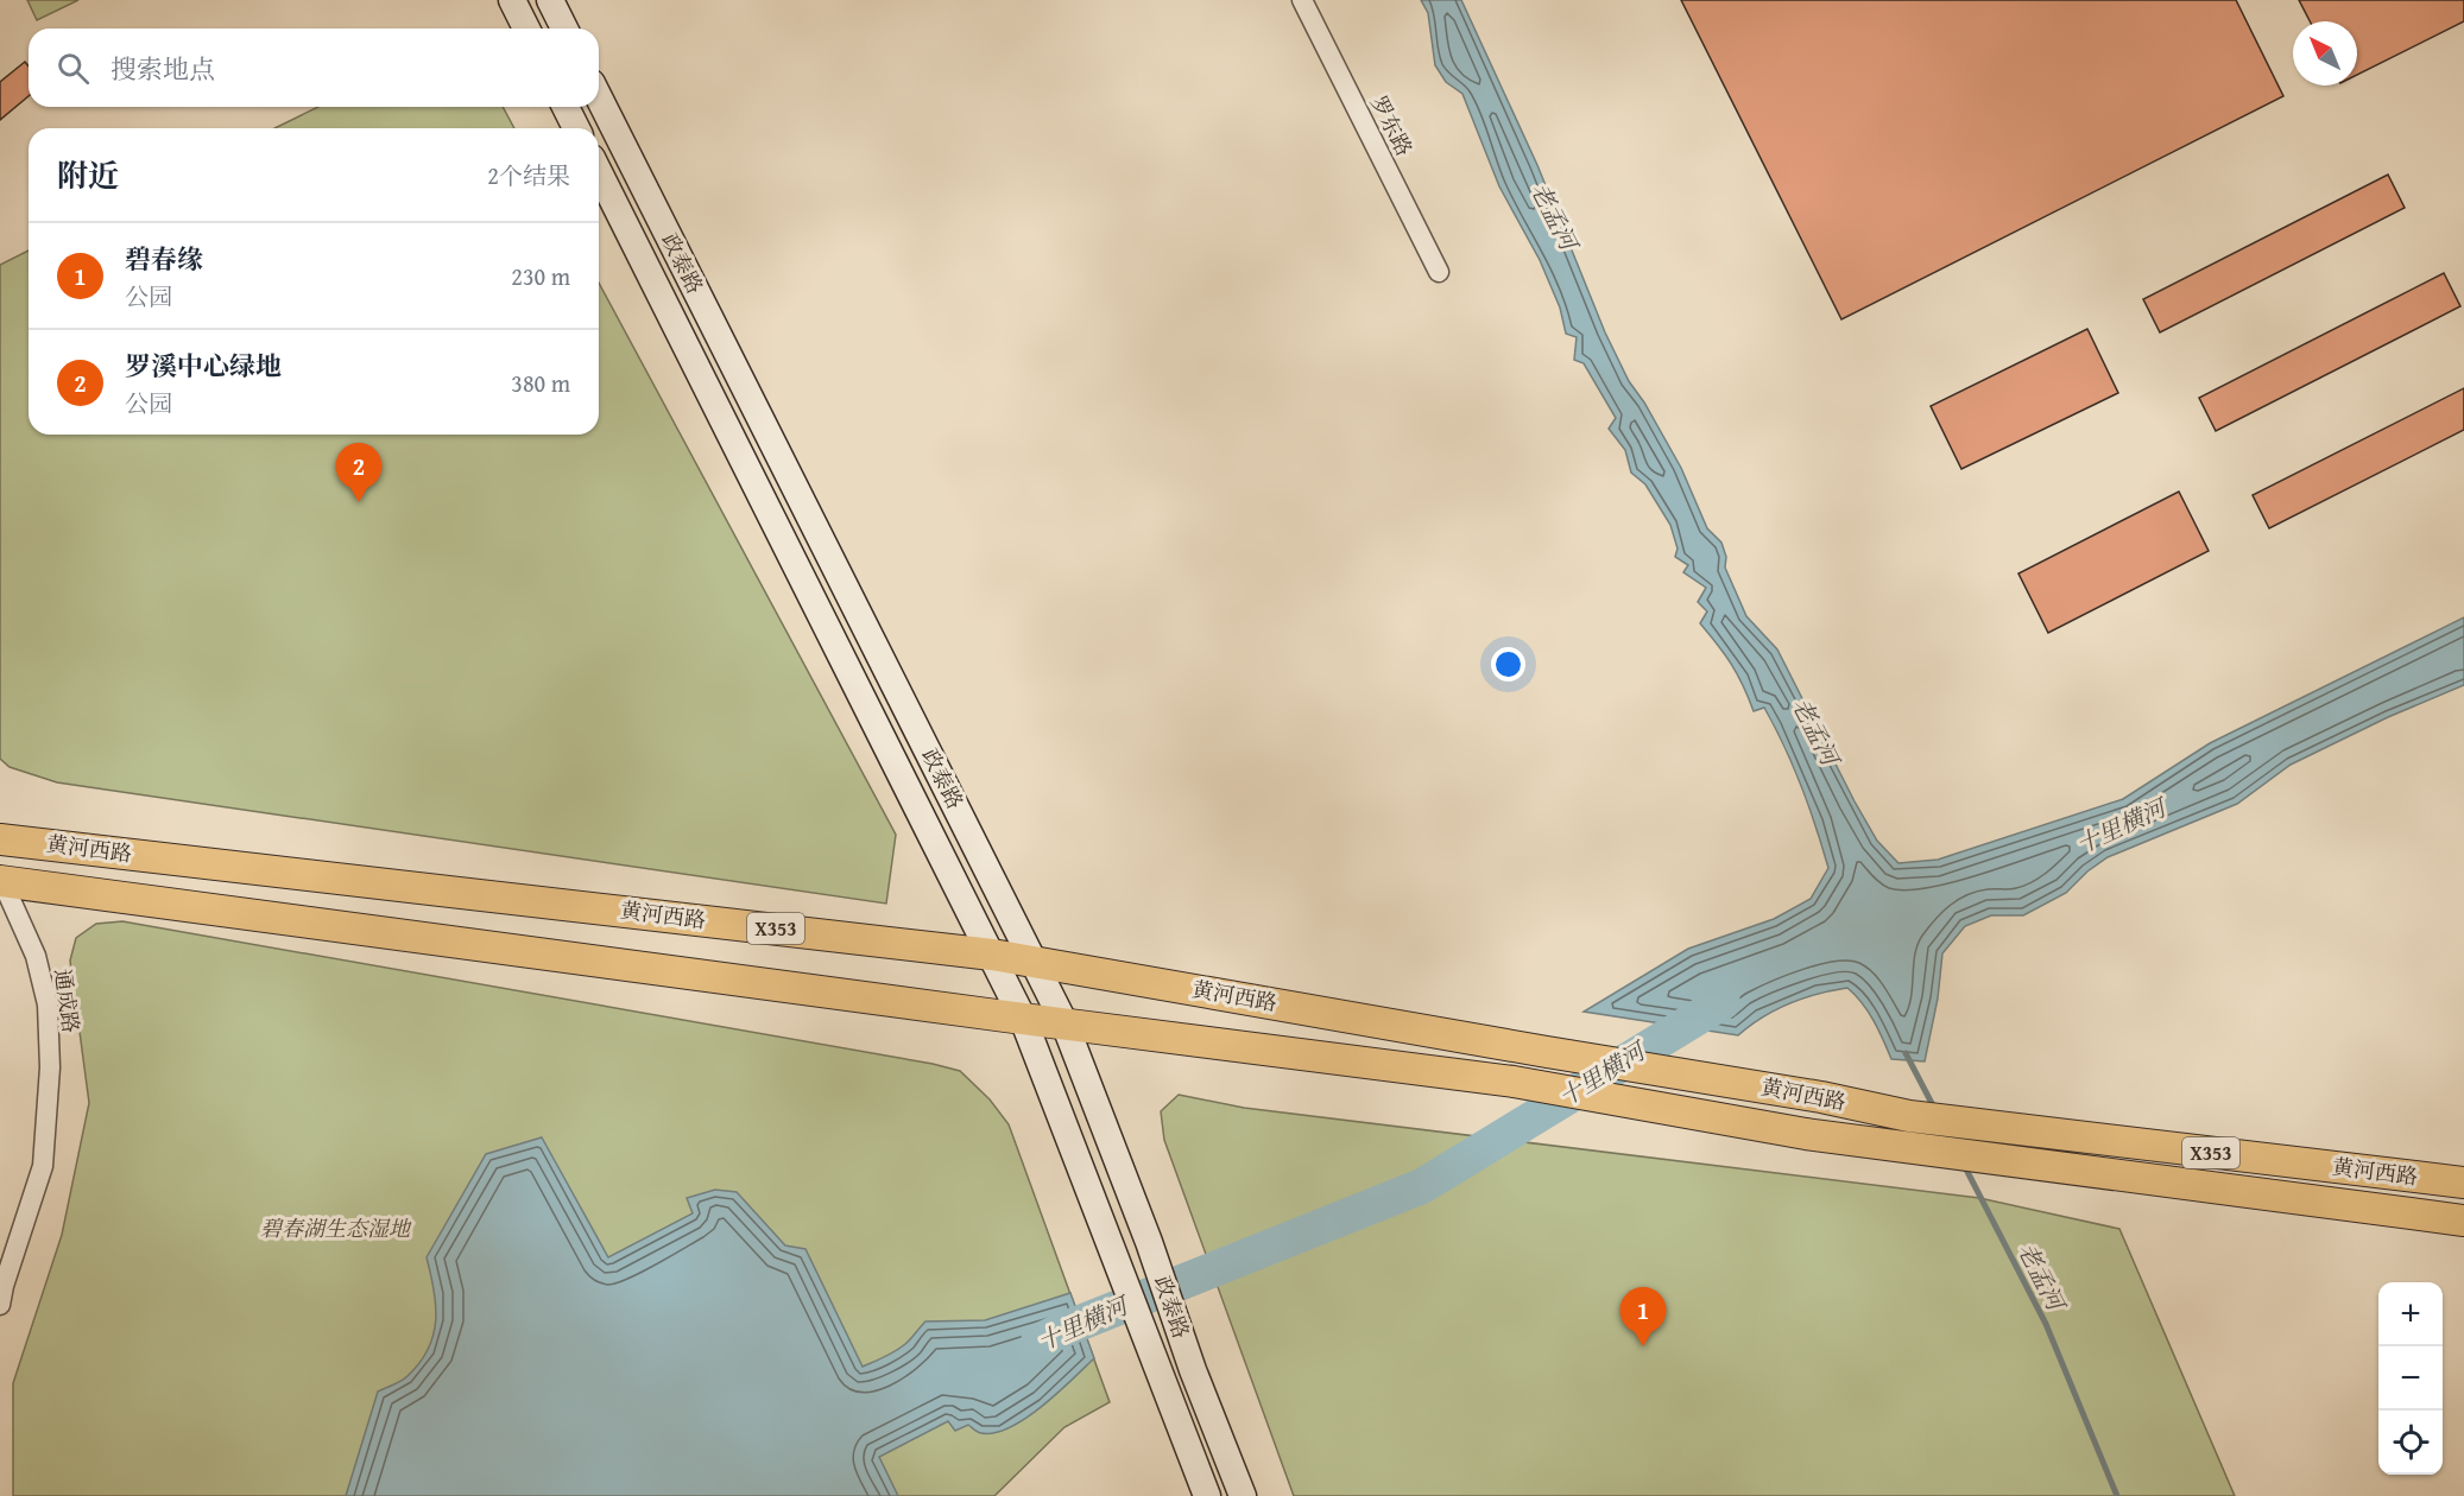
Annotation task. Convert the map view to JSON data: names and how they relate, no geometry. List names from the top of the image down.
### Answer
{
  "streets": {
    "main road": ["政泰路", "黄河西路", "X353"],
    "street": ["罗东路", "通成路"]
  },
  "crossings": [
    ["政泰路", "黄河西路"],
    ["黄河西路", "通成路"]
  ],
  "water": ["老孟河", "十里横河"],
  "parks": ["碧春湖生态湿地"],
  "north": "top left",
  "page": {
    "search": "搜索地点",
    "heading": ["附近", "2个结果"],
    "list": [
      {
        "mark": "1",
        "name": "碧春缘",
        "note": "公园",
        "value": "230 m"
      },
      {
        "mark": "2",
        "name": "罗溪中心绿地",
        "note": "公园",
        "value": "380 m"
      }
    ],
    "pins": ["2", "1"],
    "map_buttons": ["+", "−"]
  }
}
